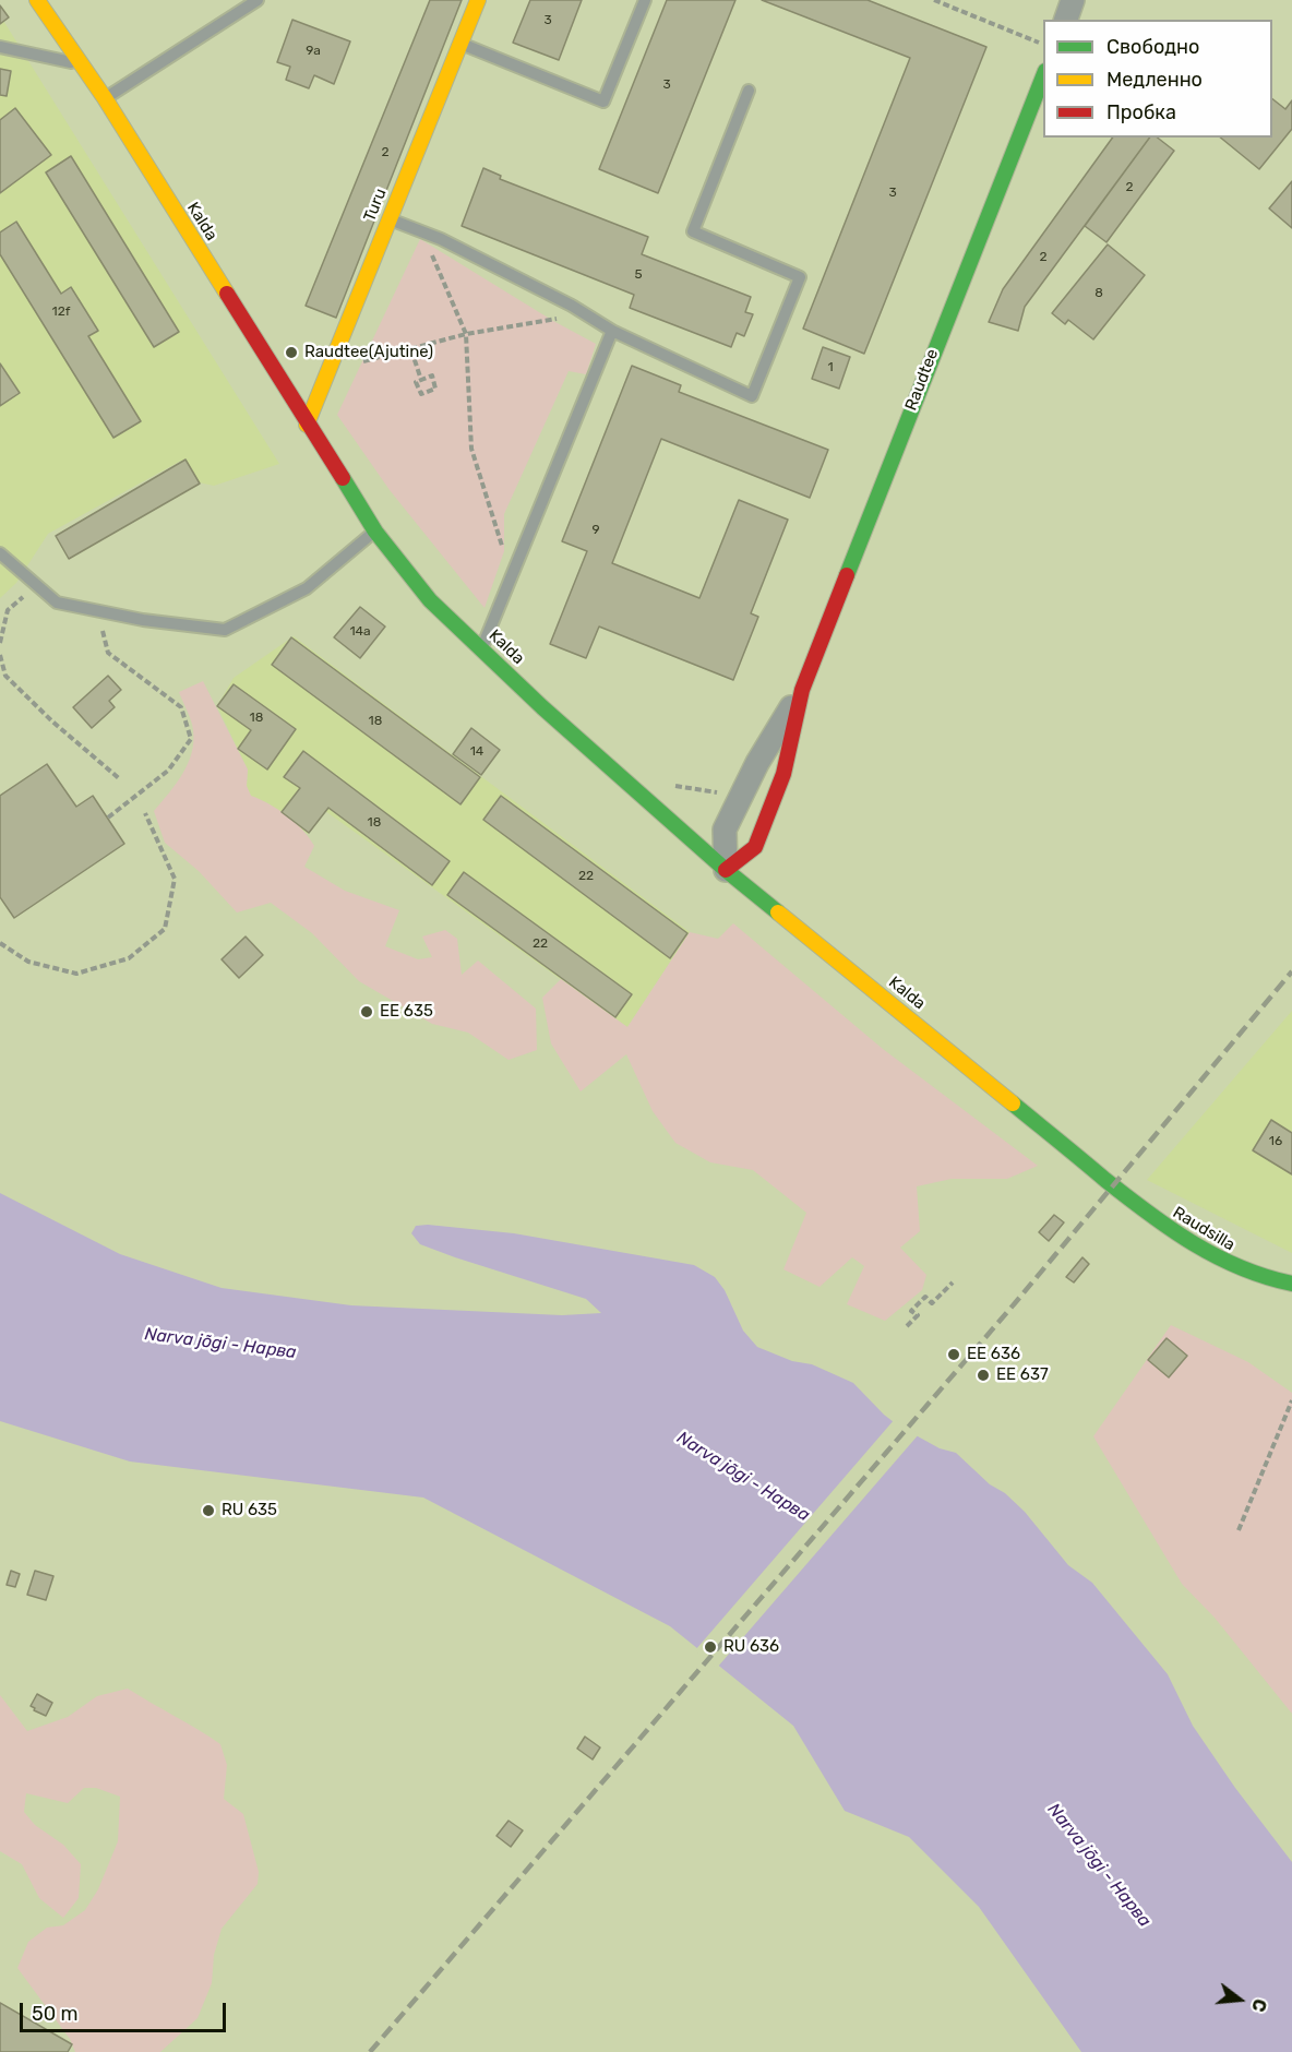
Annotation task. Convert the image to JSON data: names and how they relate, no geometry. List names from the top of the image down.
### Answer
{
  "streets": {
    "street": [
      "Turu",
      "Kalda",
      "Raudtee",
      "Raudsilla"
    ]
  },
  "crossings": [
    ["Turu", "Kalda"],
    ["Kalda", "Raudtee"],
    ["Kalda", "Raudsilla"]
  ],
  "water": ["Narva jõgi - Нарва"],
  "places": [
    "Raudtee(Ajutine)",
    "EE 635",
    "EE 636",
    "EE 637",
    "RU 635",
    "RU 636"
  ],
  "house_numbers": [
    "3",
    "9a",
    "3",
    "2",
    "2",
    "3",
    "2",
    "5",
    "8",
    "12f",
    "1",
    "9",
    "14a",
    "18",
    "18",
    "14",
    "18",
    "22",
    "22",
    "16"
  ],
  "legend": ["Свободно", "Медленно", "Пробка"],
  "scale_bar": "50 m",
  "north": "right"
}
